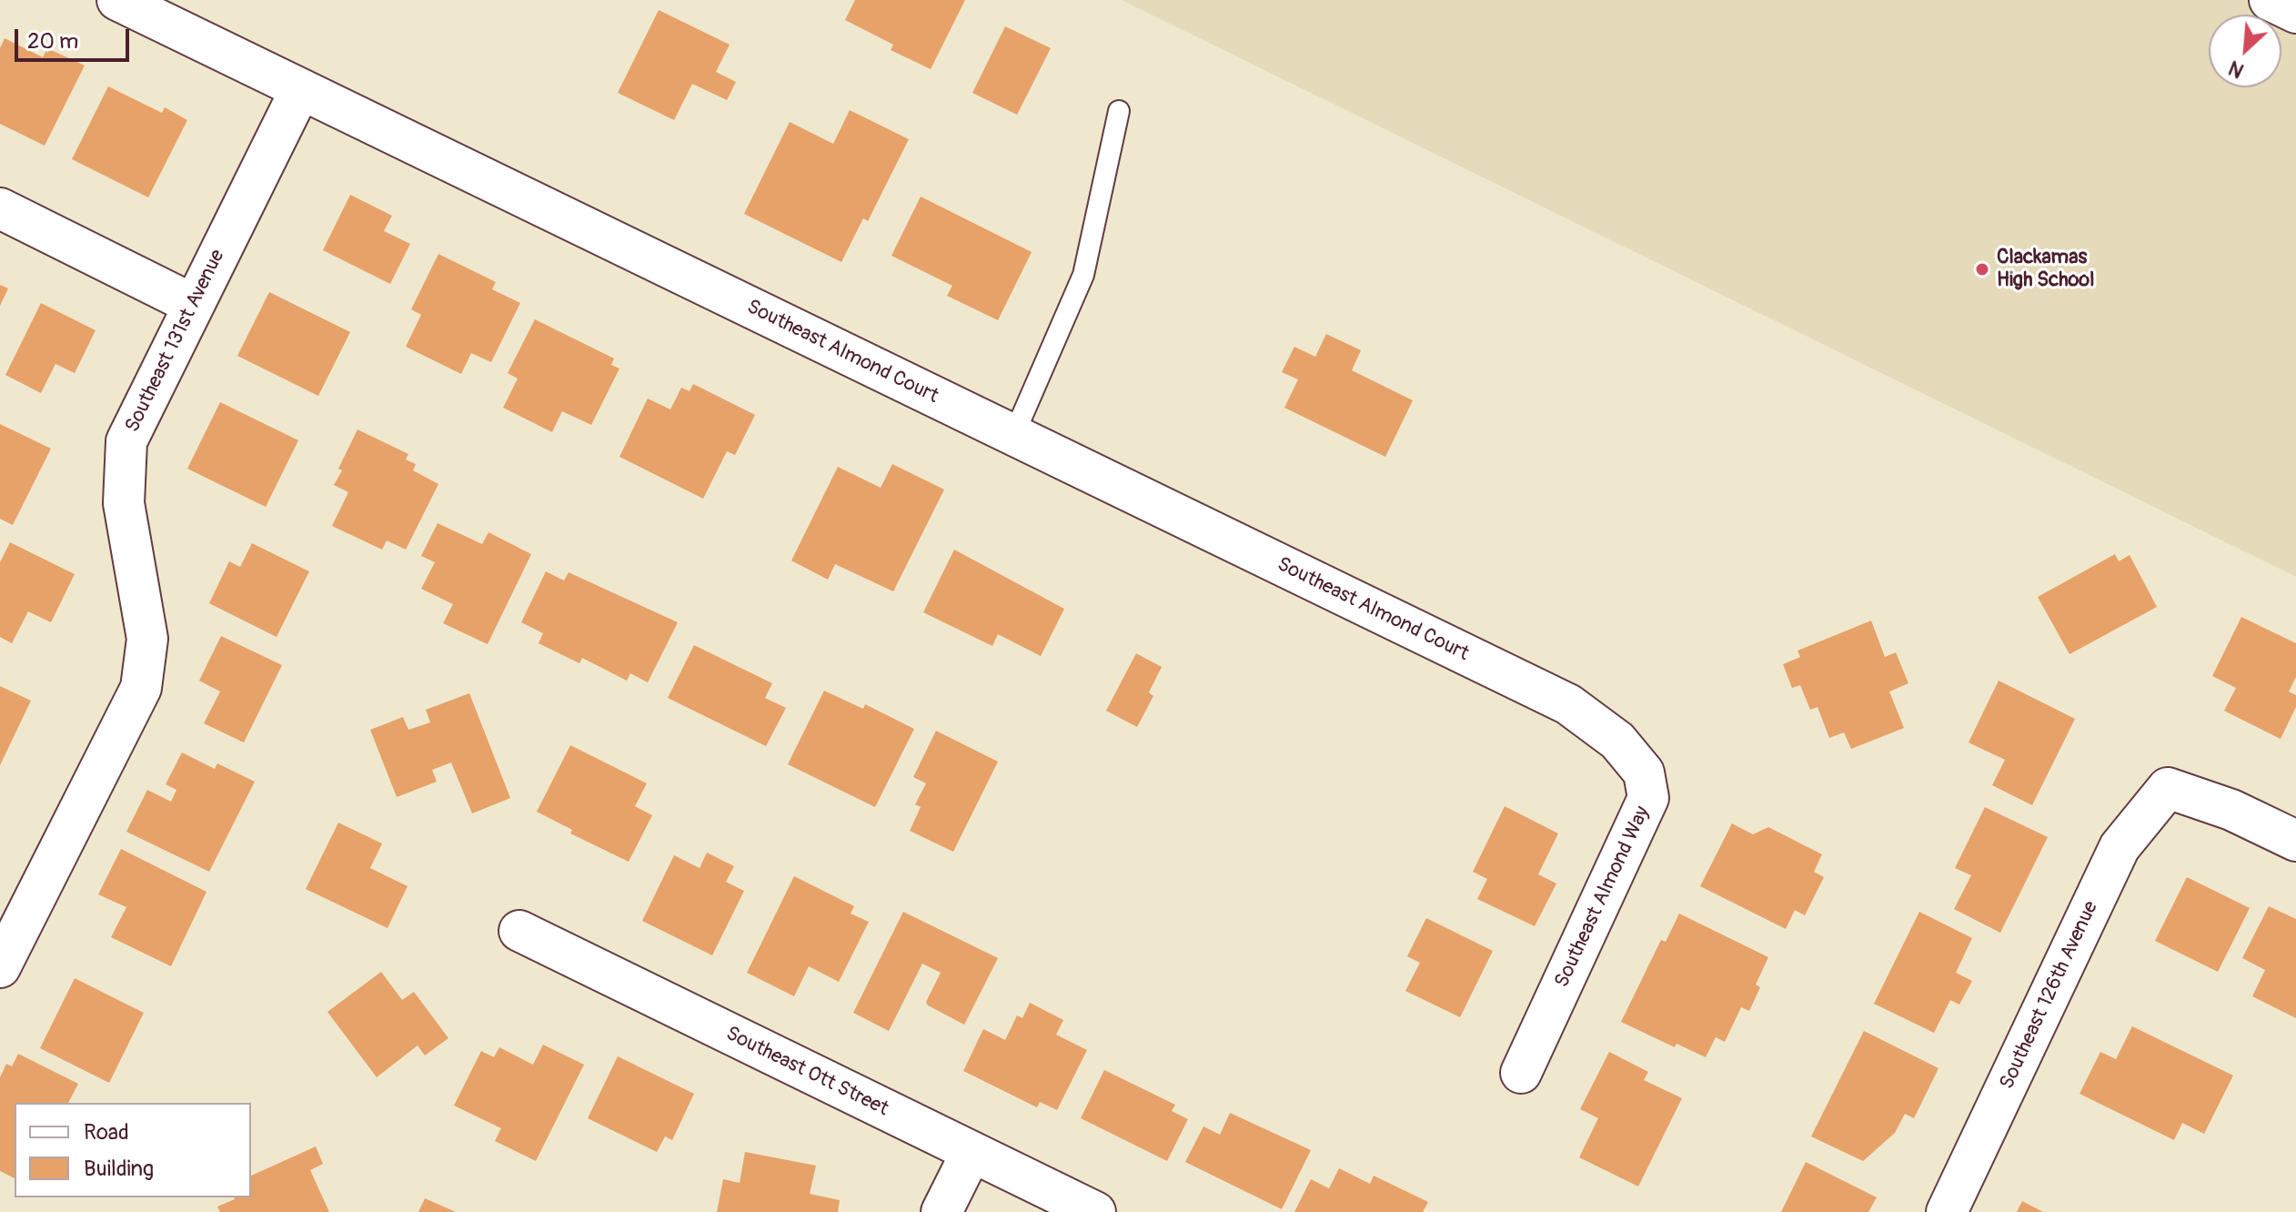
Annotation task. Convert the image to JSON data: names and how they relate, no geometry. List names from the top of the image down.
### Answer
{
  "streets": {
    "street": [
      "Southeast 131st Avenue",
      "Southeast Almond Court",
      "Southeast Almond Way",
      "Southeast 126th Avenue",
      "Southeast Ott Street"
    ]
  },
  "crossings": [
    ["Southeast 131st Avenue", "Southeast Almond Court"],
    ["Southeast Almond Court", "Southeast Almond Way"]
  ],
  "places": ["Clackamas High School"],
  "legend": ["Road", "Building"],
  "scale_bar": "20 m",
  "north": "bottom left"
}
